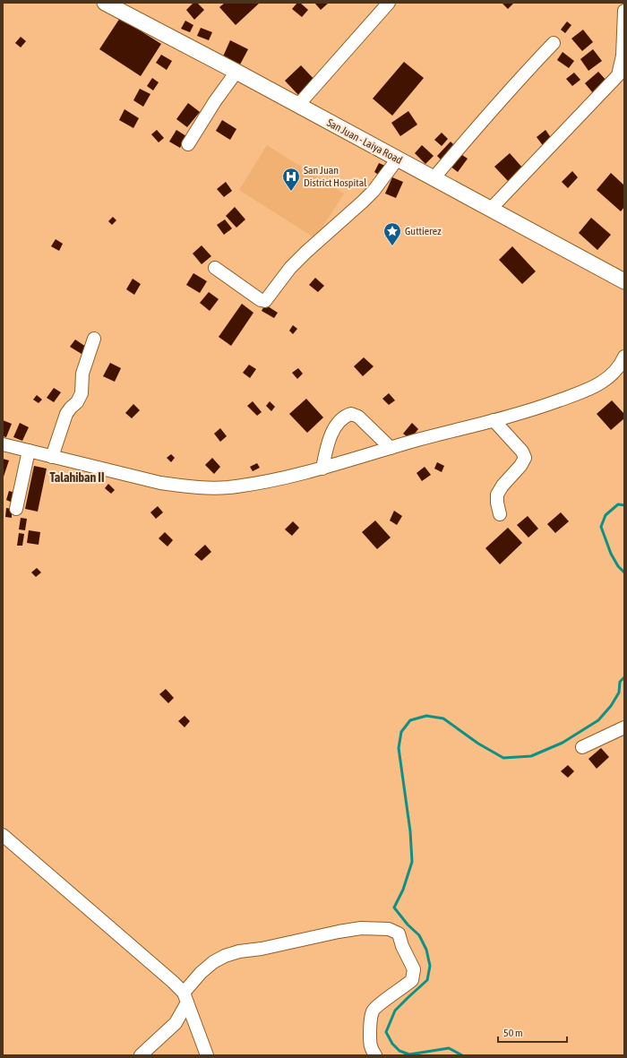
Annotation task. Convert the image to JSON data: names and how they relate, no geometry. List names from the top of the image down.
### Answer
{
  "streets": {
    "main road": ["San Juan - Laiya Road"]
  },
  "districts": ["Talahiban II"],
  "places": {
    "hospital": ["San Juan District Hospital"],
    "place": ["Guttierez"]
  },
  "scale_bar": "50 m"
}
